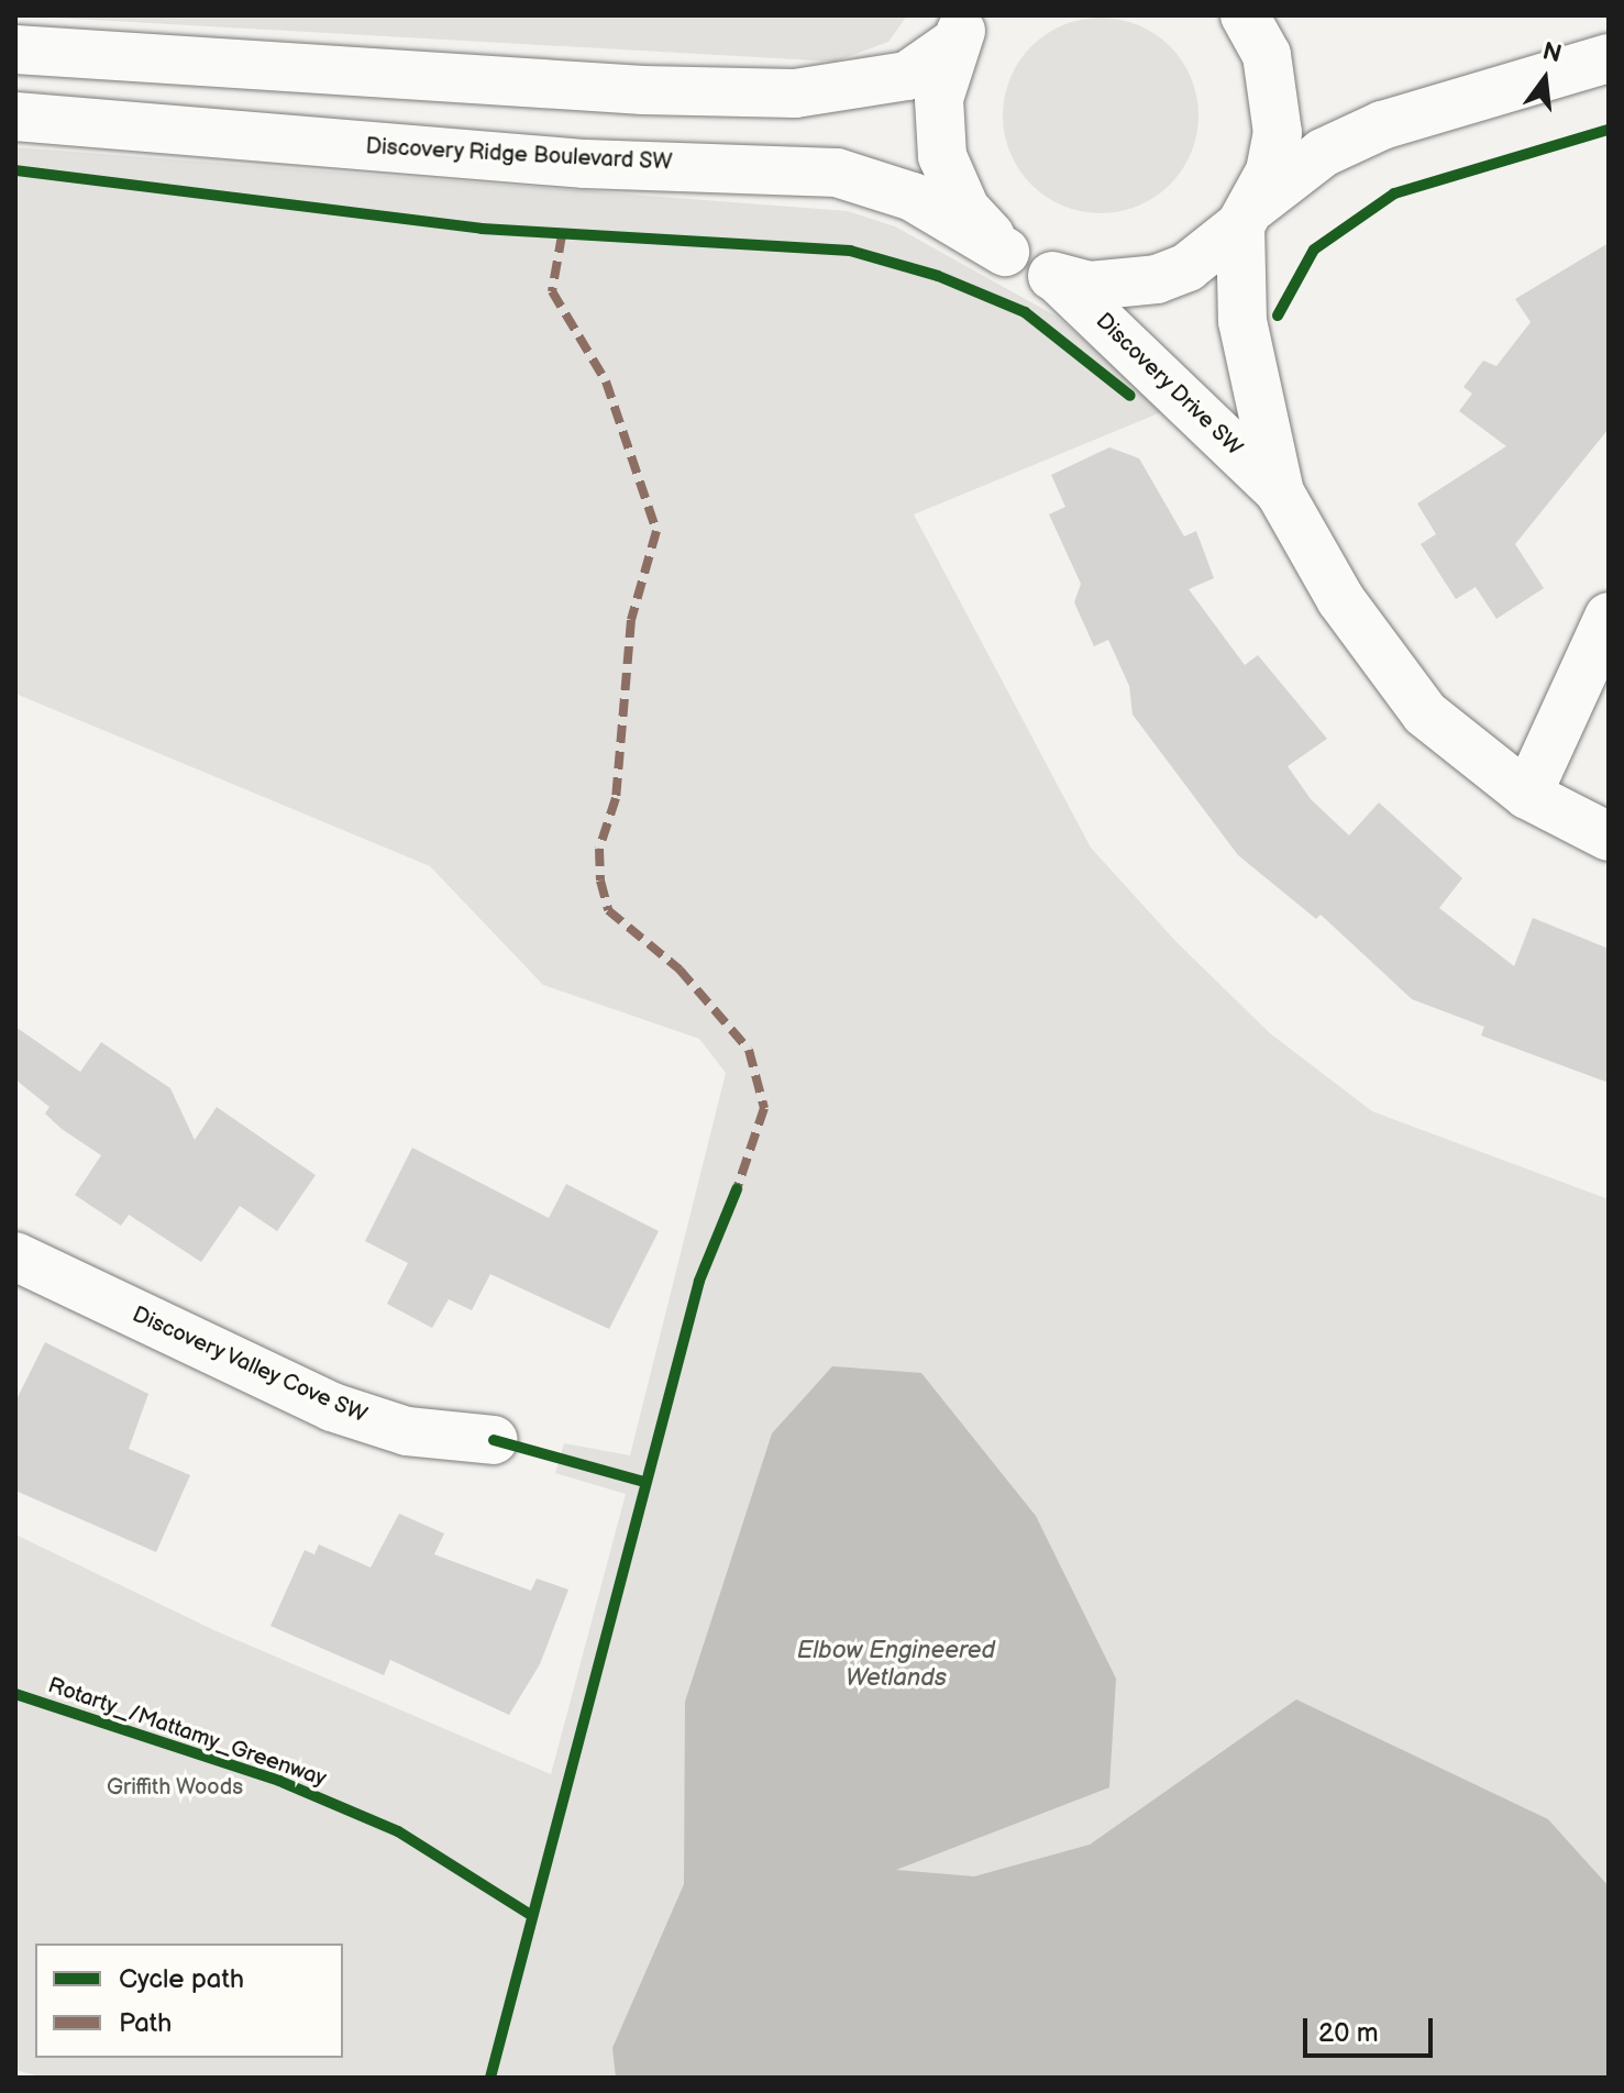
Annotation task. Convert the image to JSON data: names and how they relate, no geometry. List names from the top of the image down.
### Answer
{
  "streets": {
    "street": ["Discovery Ridge Boulevard SW", "Discovery Drive SW", "Discovery Valley Cove SW"],
    "cycle path": ["Rotarty_/Mattamy_Greenway"]
  },
  "crossings": [
    ["Discovery Ridge Boulevard SW", "Discovery Drive SW"]
  ],
  "water": ["Elbow Engineered Wetlands"],
  "parks": ["Griffith Woods"],
  "legend": ["Cycle path", "Path"],
  "scale_bar": "20 m",
  "north": "top"
}
